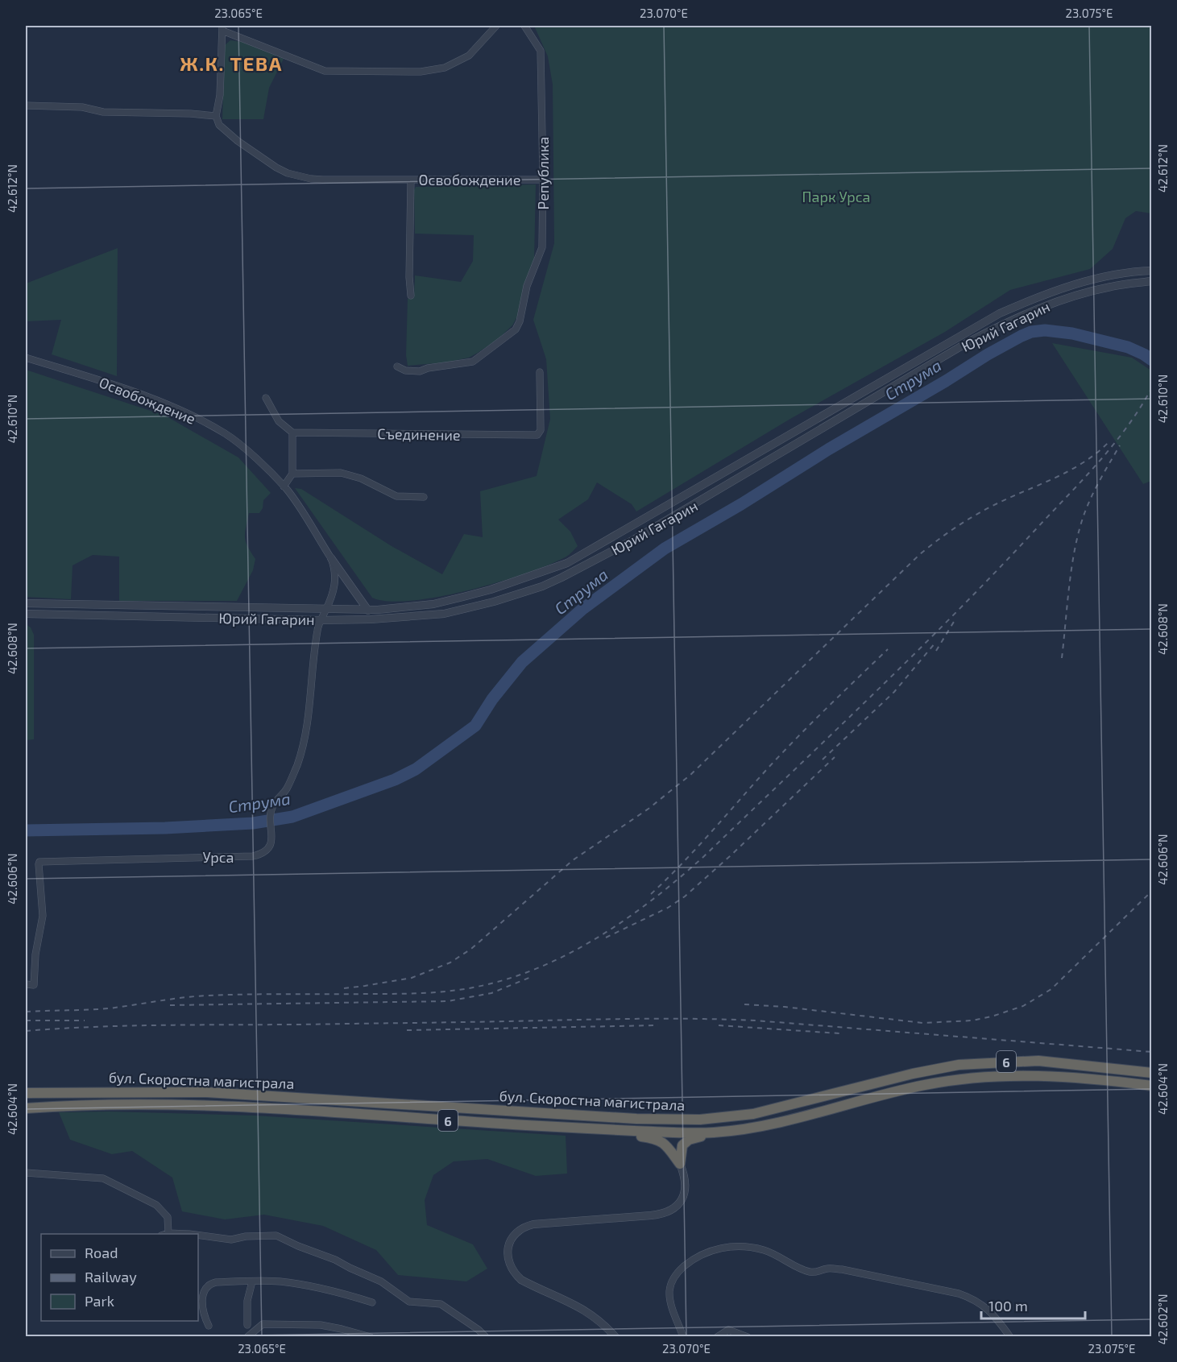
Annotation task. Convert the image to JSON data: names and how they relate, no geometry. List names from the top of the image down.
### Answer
{
  "streets": {
    "highway": ["6", "бул. Скоростна магистрала"],
    "street": [
      "Република",
      "Освобождение",
      "Юрий Гагарин",
      "Съединение",
      "Урса"
    ]
  },
  "crossings": [
    ["Република", "Освобождение"],
    ["Освобождение", "Юрий Гагарин"],
    ["Освобождение", "Урса"],
    ["Юрий Гагарин", "Урса"]
  ],
  "districts": ["Ж.К. ТЕВА"],
  "water": ["Струма"],
  "parks": ["Парк Урса"],
  "legend": ["Road", "Railway", "Park"],
  "scale_bar": "100 m",
  "coordinates": [
    "23.065°E",
    "23.070°E",
    "23.075°E",
    "42.612°N",
    "42.610°N",
    "42.608°N",
    "42.606°N",
    "42.604°N",
    "42.602°N"
  ]
}
